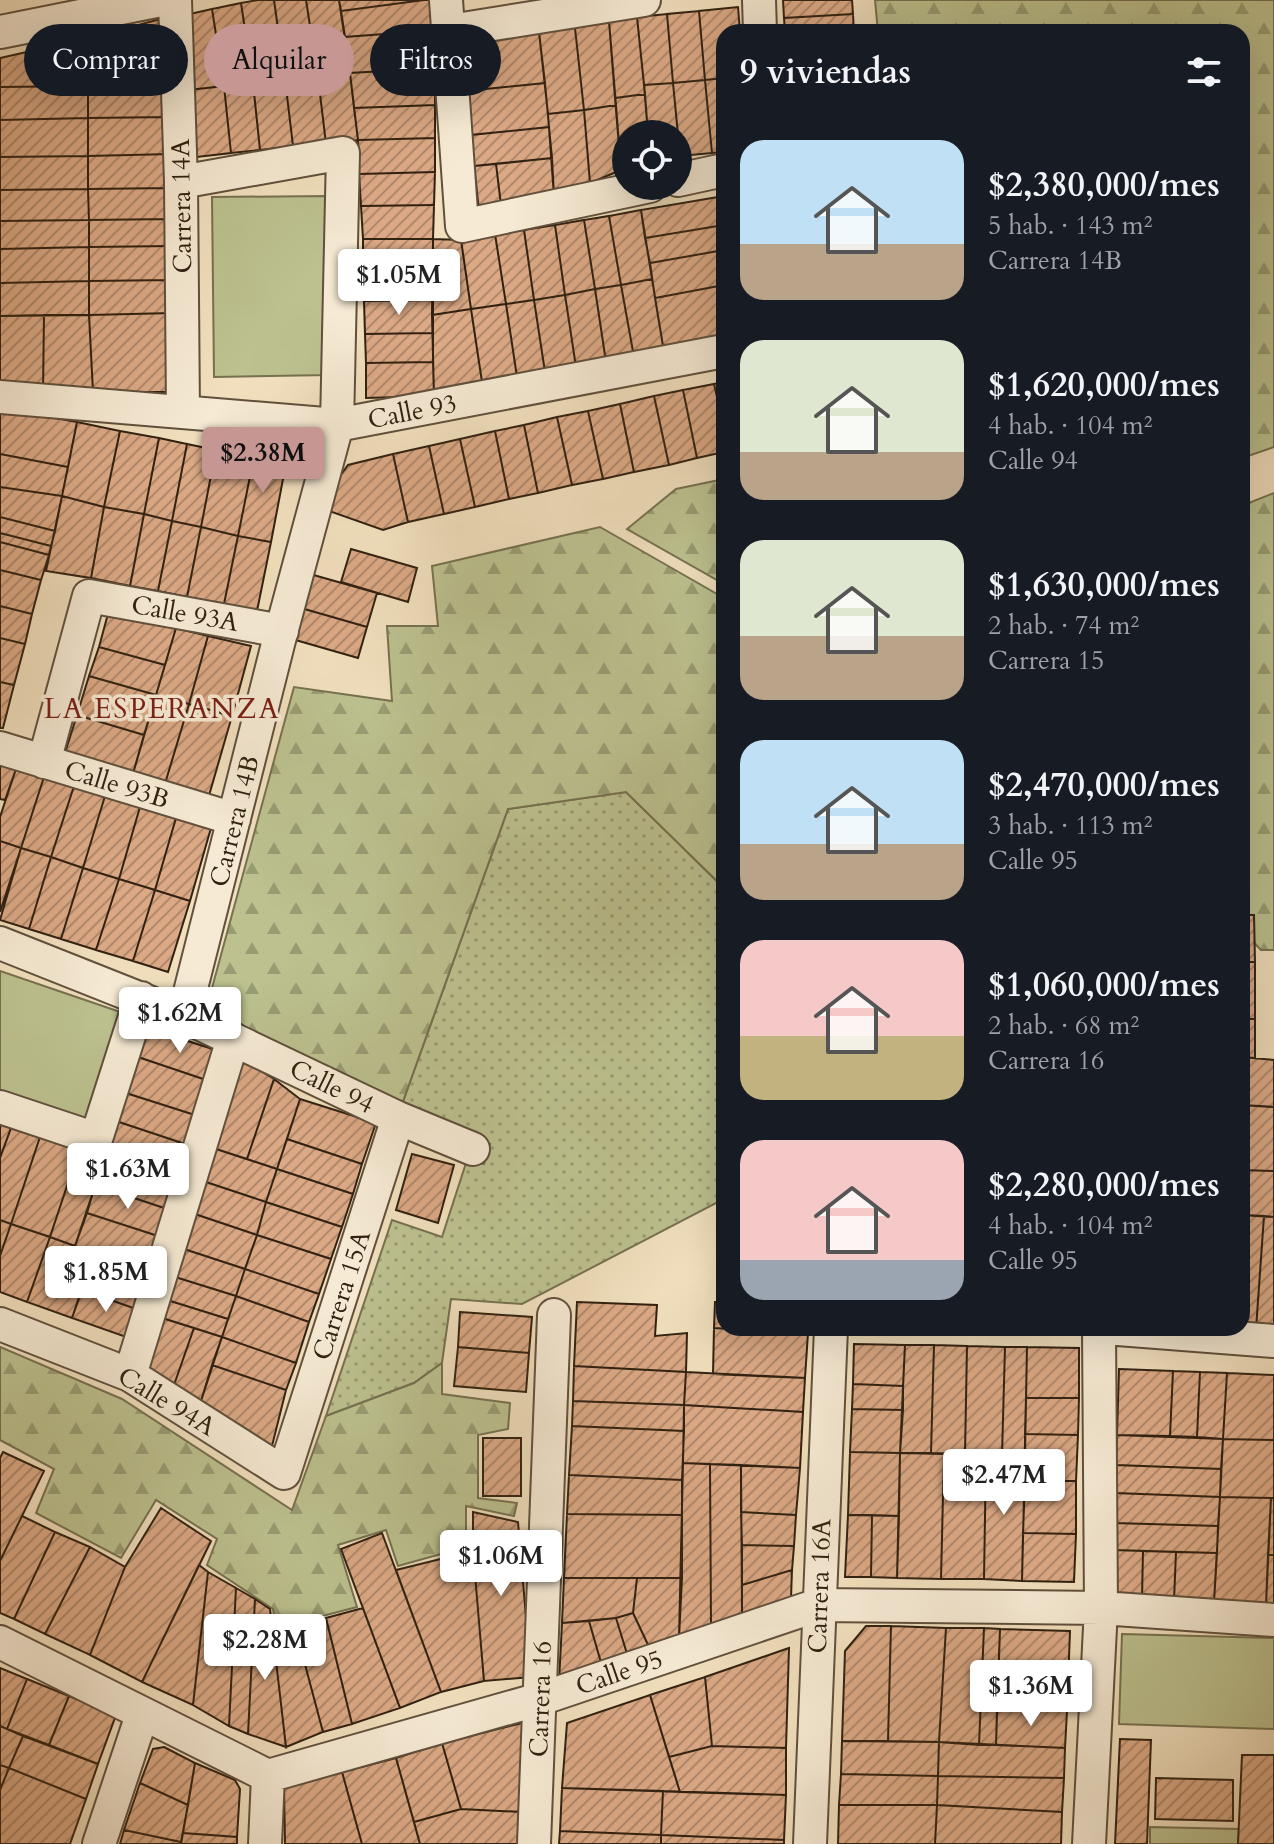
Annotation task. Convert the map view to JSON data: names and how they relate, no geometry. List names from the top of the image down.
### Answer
{
  "streets": {
    "street": [
      "Carrera 14A",
      "Calle 93",
      "Calle 93A",
      "Calle 93B",
      "Carrera 14B",
      "Calle 94",
      "Carrera 15A",
      "Calle 94A",
      "Carrera 16A",
      "Calle 95",
      "Carrera 16"
    ]
  },
  "crossings": [
    ["Carrera 14A", "Calle 93"],
    ["Carrera 14A", "Carrera 14B"],
    ["Calle 93", "Carrera 14B"],
    ["Calle 93A", "Calle 93B"],
    ["Calle 93A", "Carrera 14B"],
    ["Calle 93B", "Carrera 14B"],
    ["Carrera 14B", "Calle 94"],
    ["Calle 94", "Carrera 15A"],
    ["Carrera 15A", "Calle 94A"],
    ["Carrera 16A", "Calle 95"],
    ["Calle 95", "Carrera 16"]
  ],
  "districts": ["LA ESPERANZA"],
  "page": {
    "chip": ["Comprar", "Alquilar", "Filtros"],
    "heading": "9 viviendas",
    "list": [
      {
        "name": "$2,380,000/mes",
        "note": "5 hab. · 143 m² · Carrera 14B"
      },
      {
        "name": "$1,620,000/mes",
        "note": "4 hab. · 104 m² · Calle 94"
      },
      {
        "name": "$1,630,000/mes",
        "note": "2 hab. · 74 m² · Carrera 15"
      },
      {
        "name": "$2,470,000/mes",
        "note": "3 hab. · 113 m² · Calle 95"
      },
      {
        "name": "$1,060,000/mes",
        "note": "2 hab. · 68 m² · Carrera 16"
      },
      {
        "name": "$2,280,000/mes",
        "note": "4 hab. · 104 m² · Calle 95"
      }
    ],
    "price": [
      "$1.05M",
      "$2.38M",
      "$1.62M",
      "$1.63M",
      "$1.85M",
      "$2.47M",
      "$1.06M",
      "$2.28M",
      "$1.36M"
    ]
  }
}
